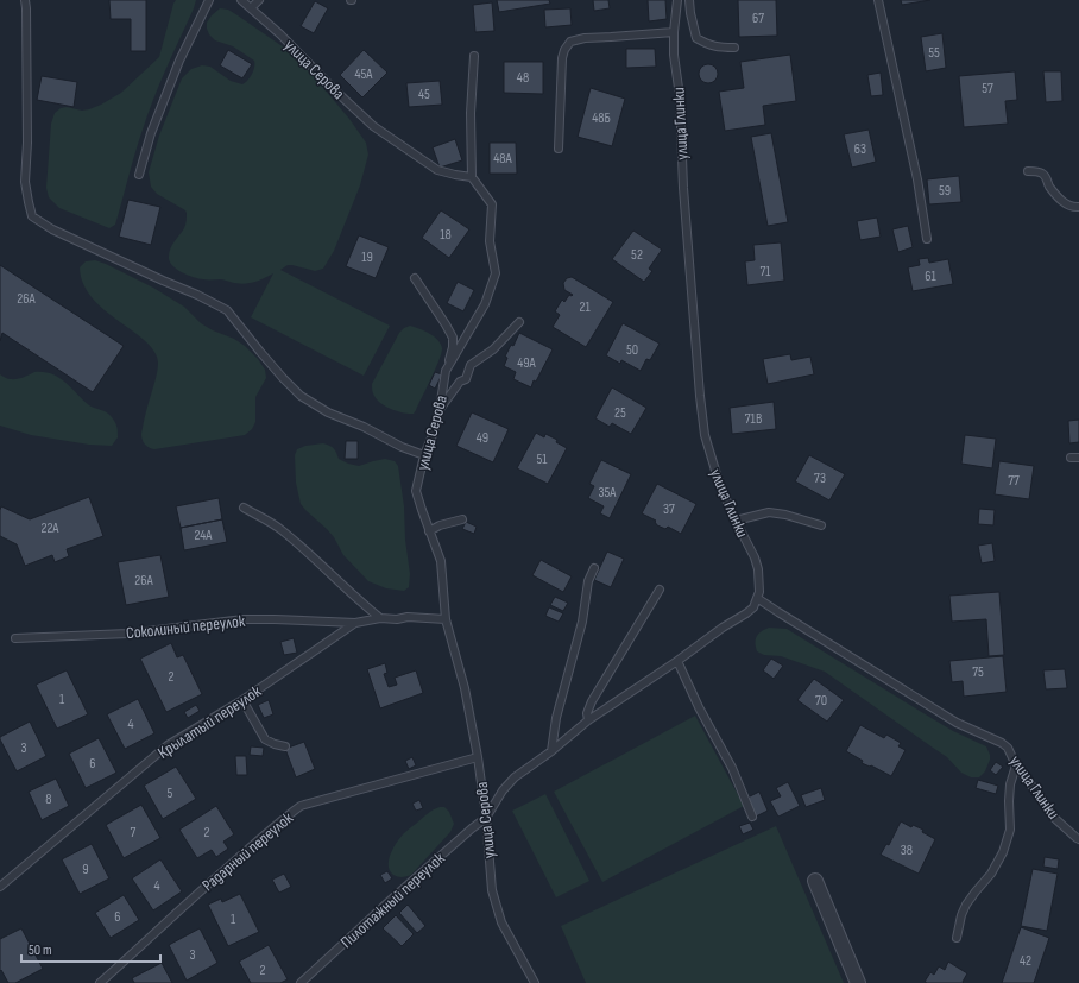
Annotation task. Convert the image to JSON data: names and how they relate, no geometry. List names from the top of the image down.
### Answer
{
  "streets": {
    "lane": [
      "улица Серова",
      "улица Глинки",
      "Соколиный переулок",
      "Крылатый переулок",
      "Радарный переулок",
      "Пилотажный переулок"
    ]
  },
  "crossings": [
    ["улица Серова", "Крылатый переулок"],
    ["улица Серова", "Радарный переулок"],
    ["улица Серова", "Пилотажный переулок"],
    ["Соколиный переулок", "Крылатый переулок"]
  ],
  "house_numbers": [
    "67",
    "55",
    "45А",
    "48",
    "57",
    "45",
    "48Б",
    "63",
    "48А",
    "59",
    "18",
    "52",
    "19",
    "71",
    "61",
    "26А",
    "21",
    "50",
    "49А",
    "25",
    "71В",
    "49",
    "51",
    "73",
    "77",
    "35А",
    "37",
    "22А",
    "24А",
    "26А",
    "75",
    "2",
    "1",
    "70",
    "4",
    "3",
    "6",
    "5",
    "8",
    "7",
    "2",
    "38",
    "9",
    "4",
    "6",
    "1",
    "3",
    "42",
    "2"
  ],
  "scale_bar": "50 m"
}
